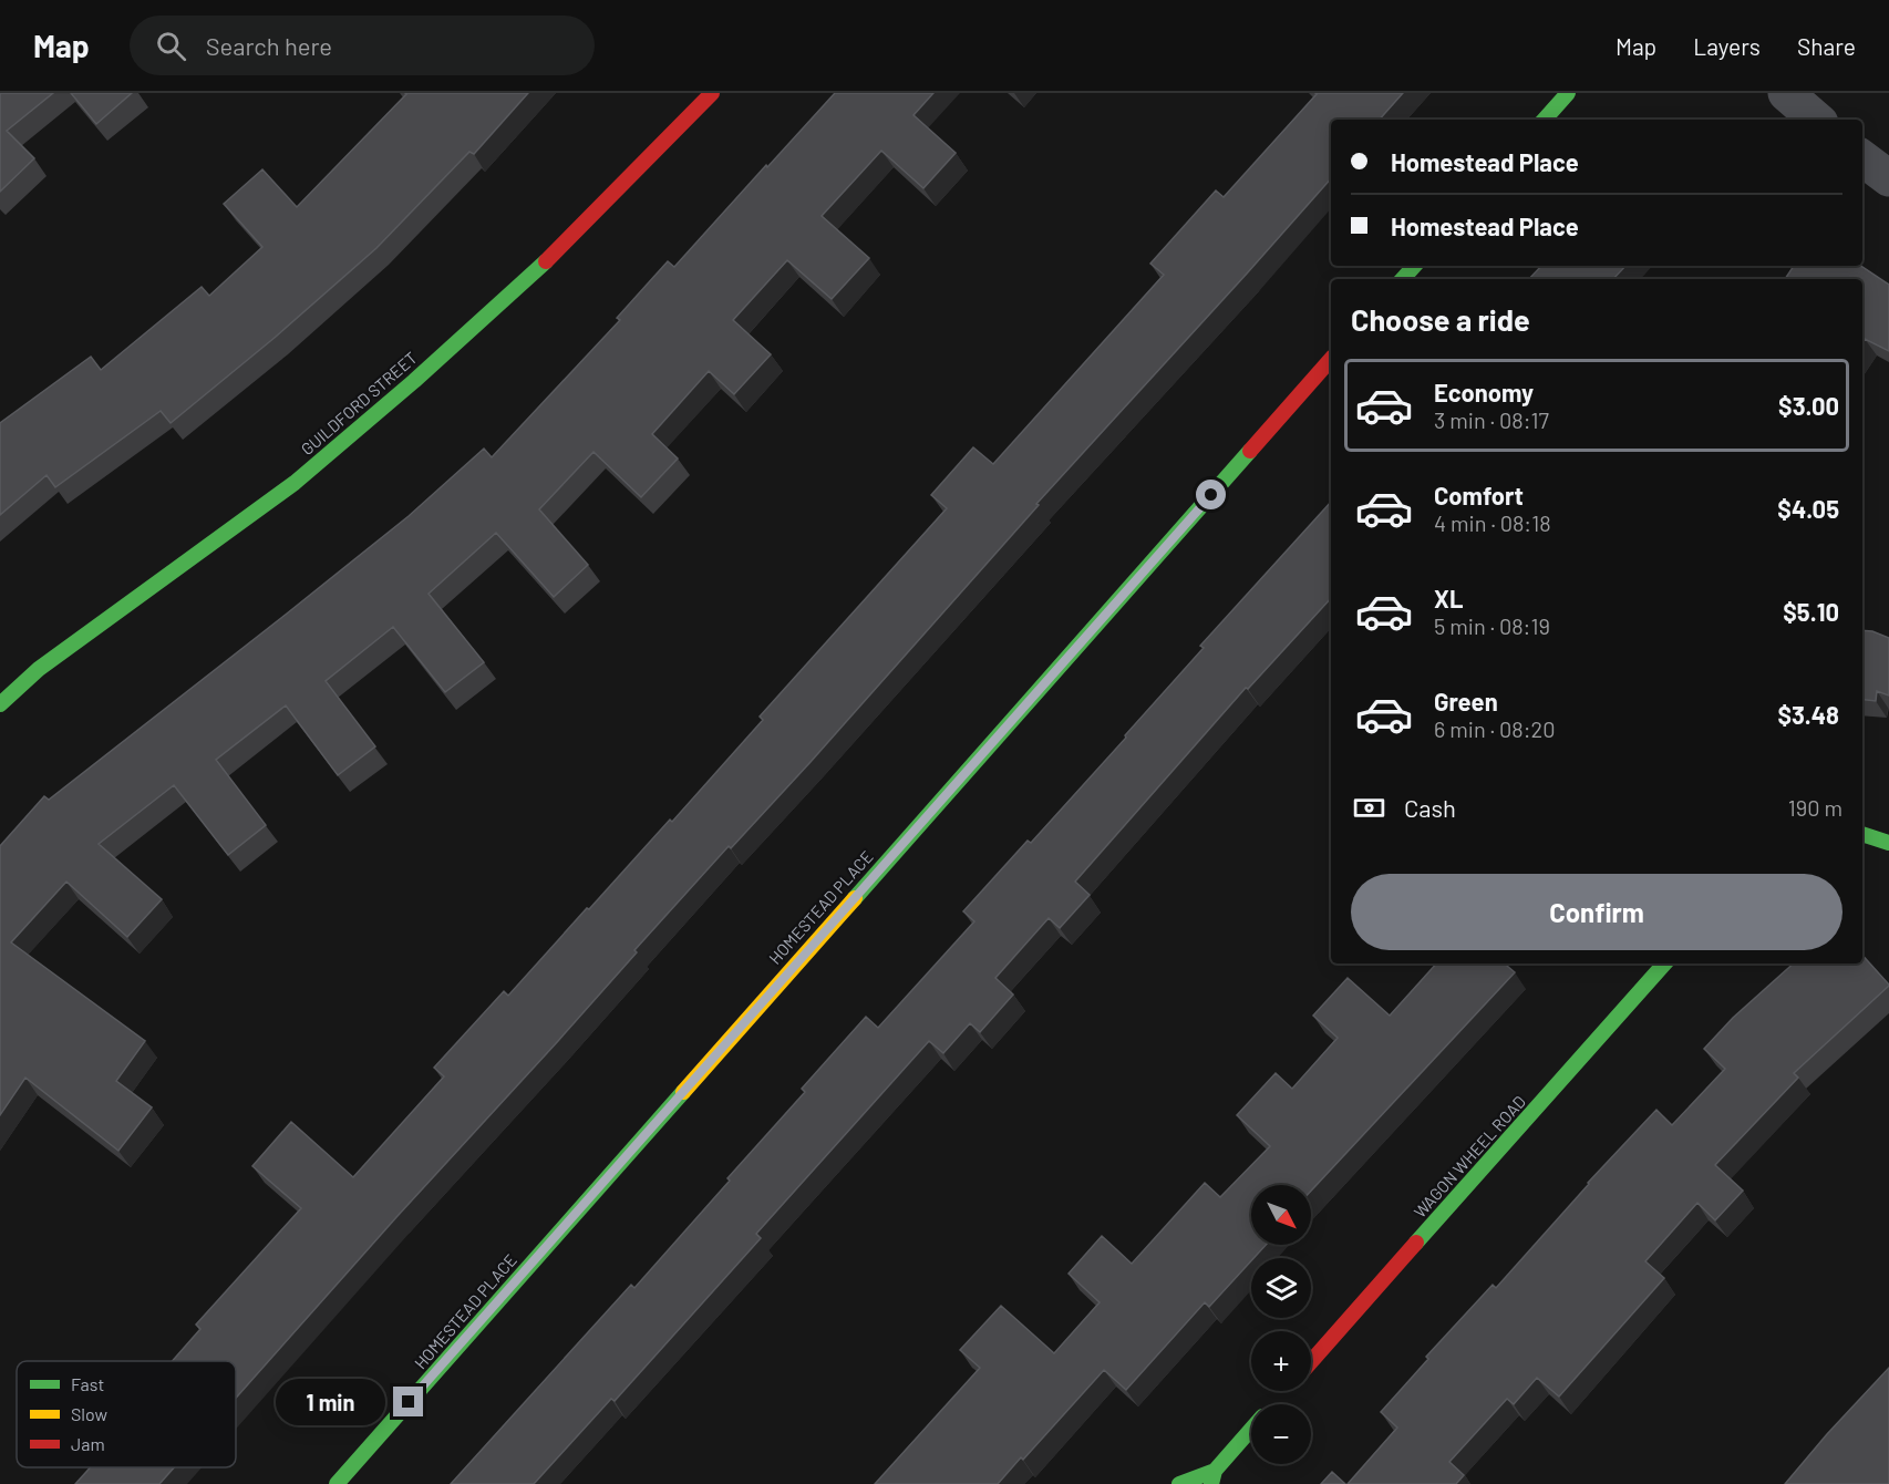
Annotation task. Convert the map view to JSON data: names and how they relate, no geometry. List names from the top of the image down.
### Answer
{
  "streets": {
    "street": ["GUILDFORD STREET", "HOMESTEAD PLACE", "WAGON WHEEL ROAD"]
  },
  "legend": ["Fast", "Slow", "Jam"],
  "north": "bottom right",
  "page": {
    "header": "Map",
    "search": "Search here",
    "nav": ["Map", "Layers", "Share"],
    "banner": ["Homestead Place", "Homestead Place"],
    "heading": "Choose a ride",
    "list": [
      {
        "name": "Economy",
        "note": "3 min · 08:17",
        "value": "$3.00"
      },
      {
        "name": "Comfort",
        "note": "4 min · 08:18",
        "value": "$4.05"
      },
      {
        "name": "XL",
        "note": "5 min · 08:19",
        "value": "$5.10"
      },
      {
        "name": "Green",
        "note": "6 min · 08:20",
        "value": "$3.48"
      }
    ],
    "pay": ["Cash", "190 m"],
    "buttons": "Confirm",
    "map_buttons": ["+", "−"],
    "bubble": "1 min"
  }
}
